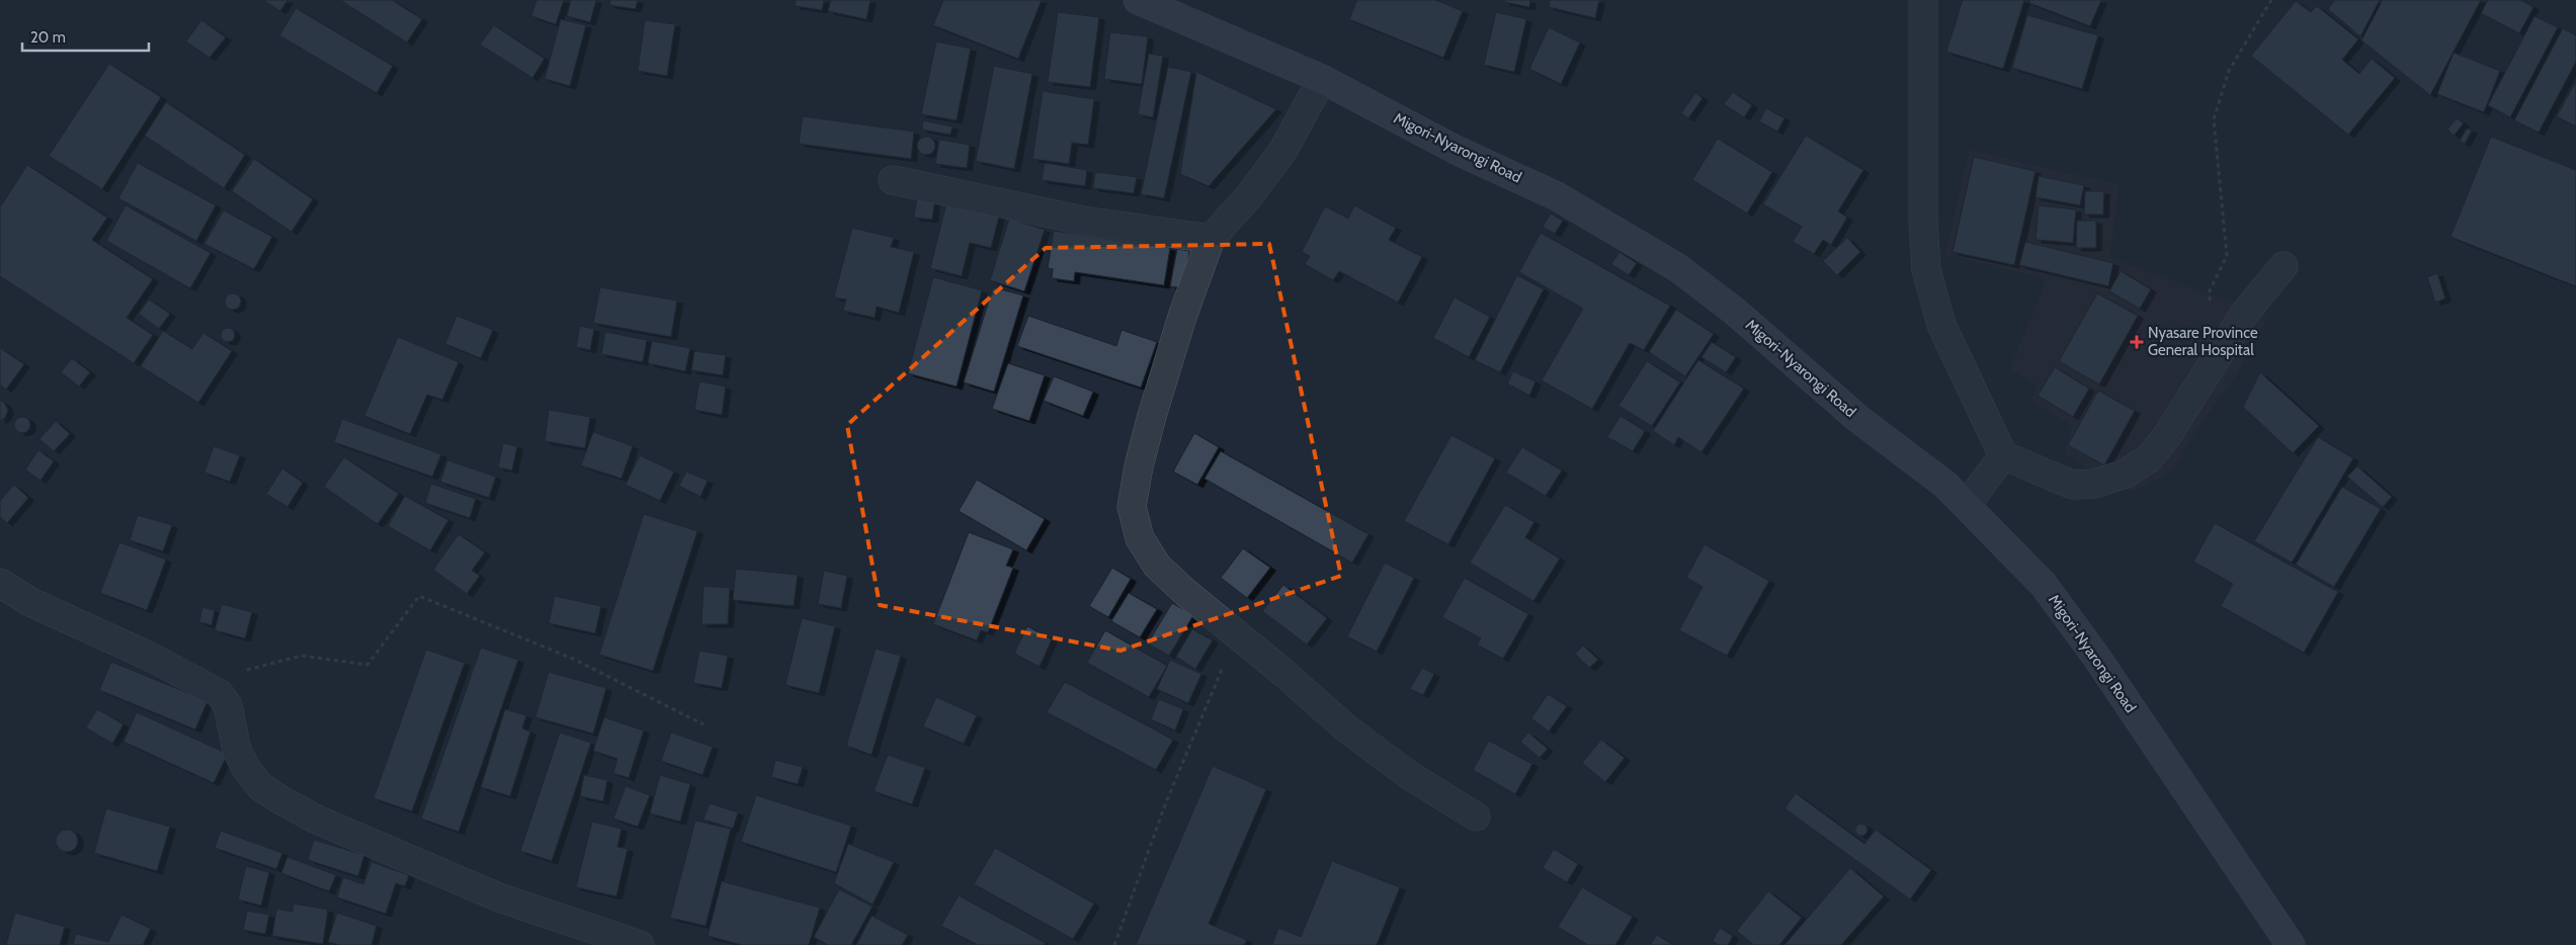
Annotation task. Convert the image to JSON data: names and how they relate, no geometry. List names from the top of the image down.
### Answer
{
  "streets": {
    "street": ["Migori-Nyarongi Road"]
  },
  "places": {
    "health": ["Nyasare Province General Hospital"]
  },
  "scale_bar": "20 m"
}
